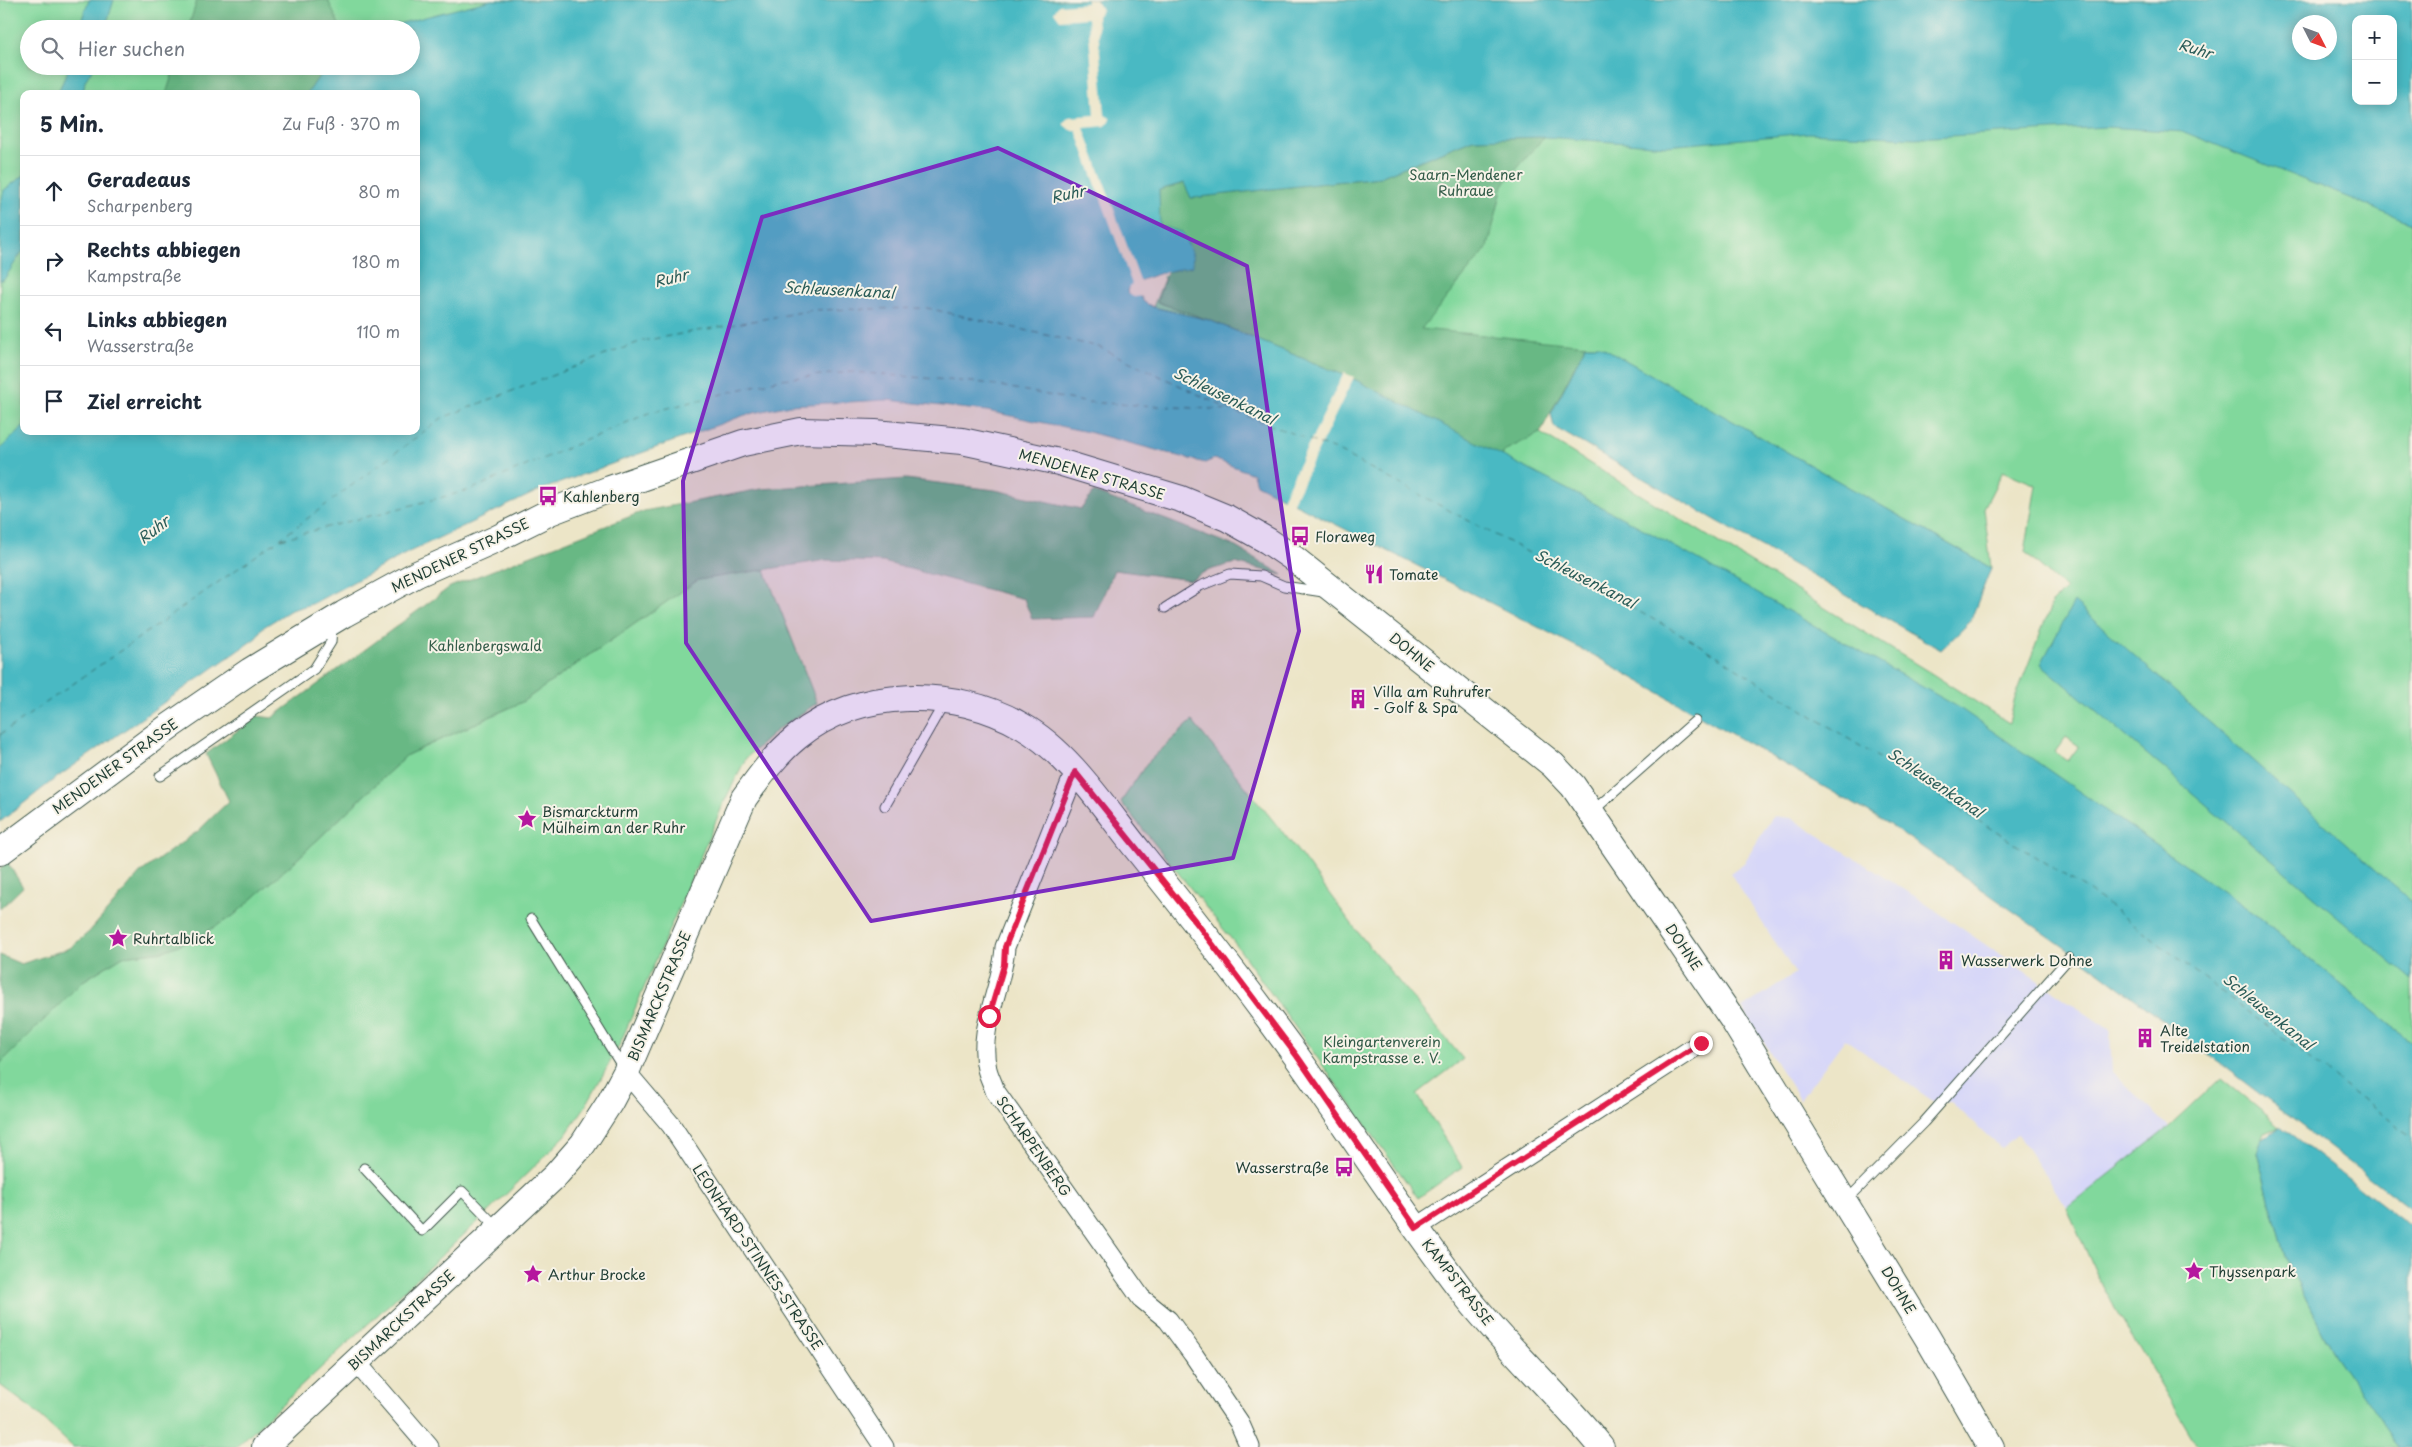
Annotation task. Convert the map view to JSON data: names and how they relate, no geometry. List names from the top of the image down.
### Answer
{
  "streets": {
    "street": [
      "MENDENER STRASSE",
      "DOHNE",
      "BISMARCKSTRASSE",
      "SCHARPENBERG",
      "LEONHARD-STINNES-STRASSE",
      "KAMPSTRASSE"
    ]
  },
  "crossings": [
    ["MENDENER STRASSE", "DOHNE"],
    ["BISMARCKSTRASSE", "SCHARPENBERG"],
    ["BISMARCKSTRASSE", "LEONHARD-STINNES-STRASSE"],
    ["BISMARCKSTRASSE", "KAMPSTRASSE"],
    ["SCHARPENBERG", "KAMPSTRASSE"]
  ],
  "water": ["Ruhr", "Schleusenkanal"],
  "parks": ["Saarn-Mendener Ruhraue", "Kahlenbergswald", "Kleingartenverein Kampstrasse e. V."],
  "places": {
    "bus stop": ["Kahlenberg", "Floraweg", "Wasserstraße"],
    "restaurant": ["Tomate"],
    "building": ["Villa am Ruhrufer - Golf & Spa", "Wasserwerk Dohne", "Alte Treidelstation"],
    "place": [
      "Bismarckturm Mülheim an der Ruhr",
      "Ruhrtalblick",
      "Thyssenpark",
      "Arthur Brocke"
    ]
  },
  "north": "bottom right",
  "page": {
    "map_buttons": ["+", "−"],
    "search": "Hier suchen",
    "heading": ["5 Min.", "Zu Fuß · 370 m"],
    "list": [
      ["Geradeaus", "Scharpenberg", "80 m"],
      ["Rechts abbiegen", "Kampstraße", "180 m"],
      ["Links abbiegen", "Wasserstraße", "110 m"],
      "Ziel erreicht"
    ]
  }
}
